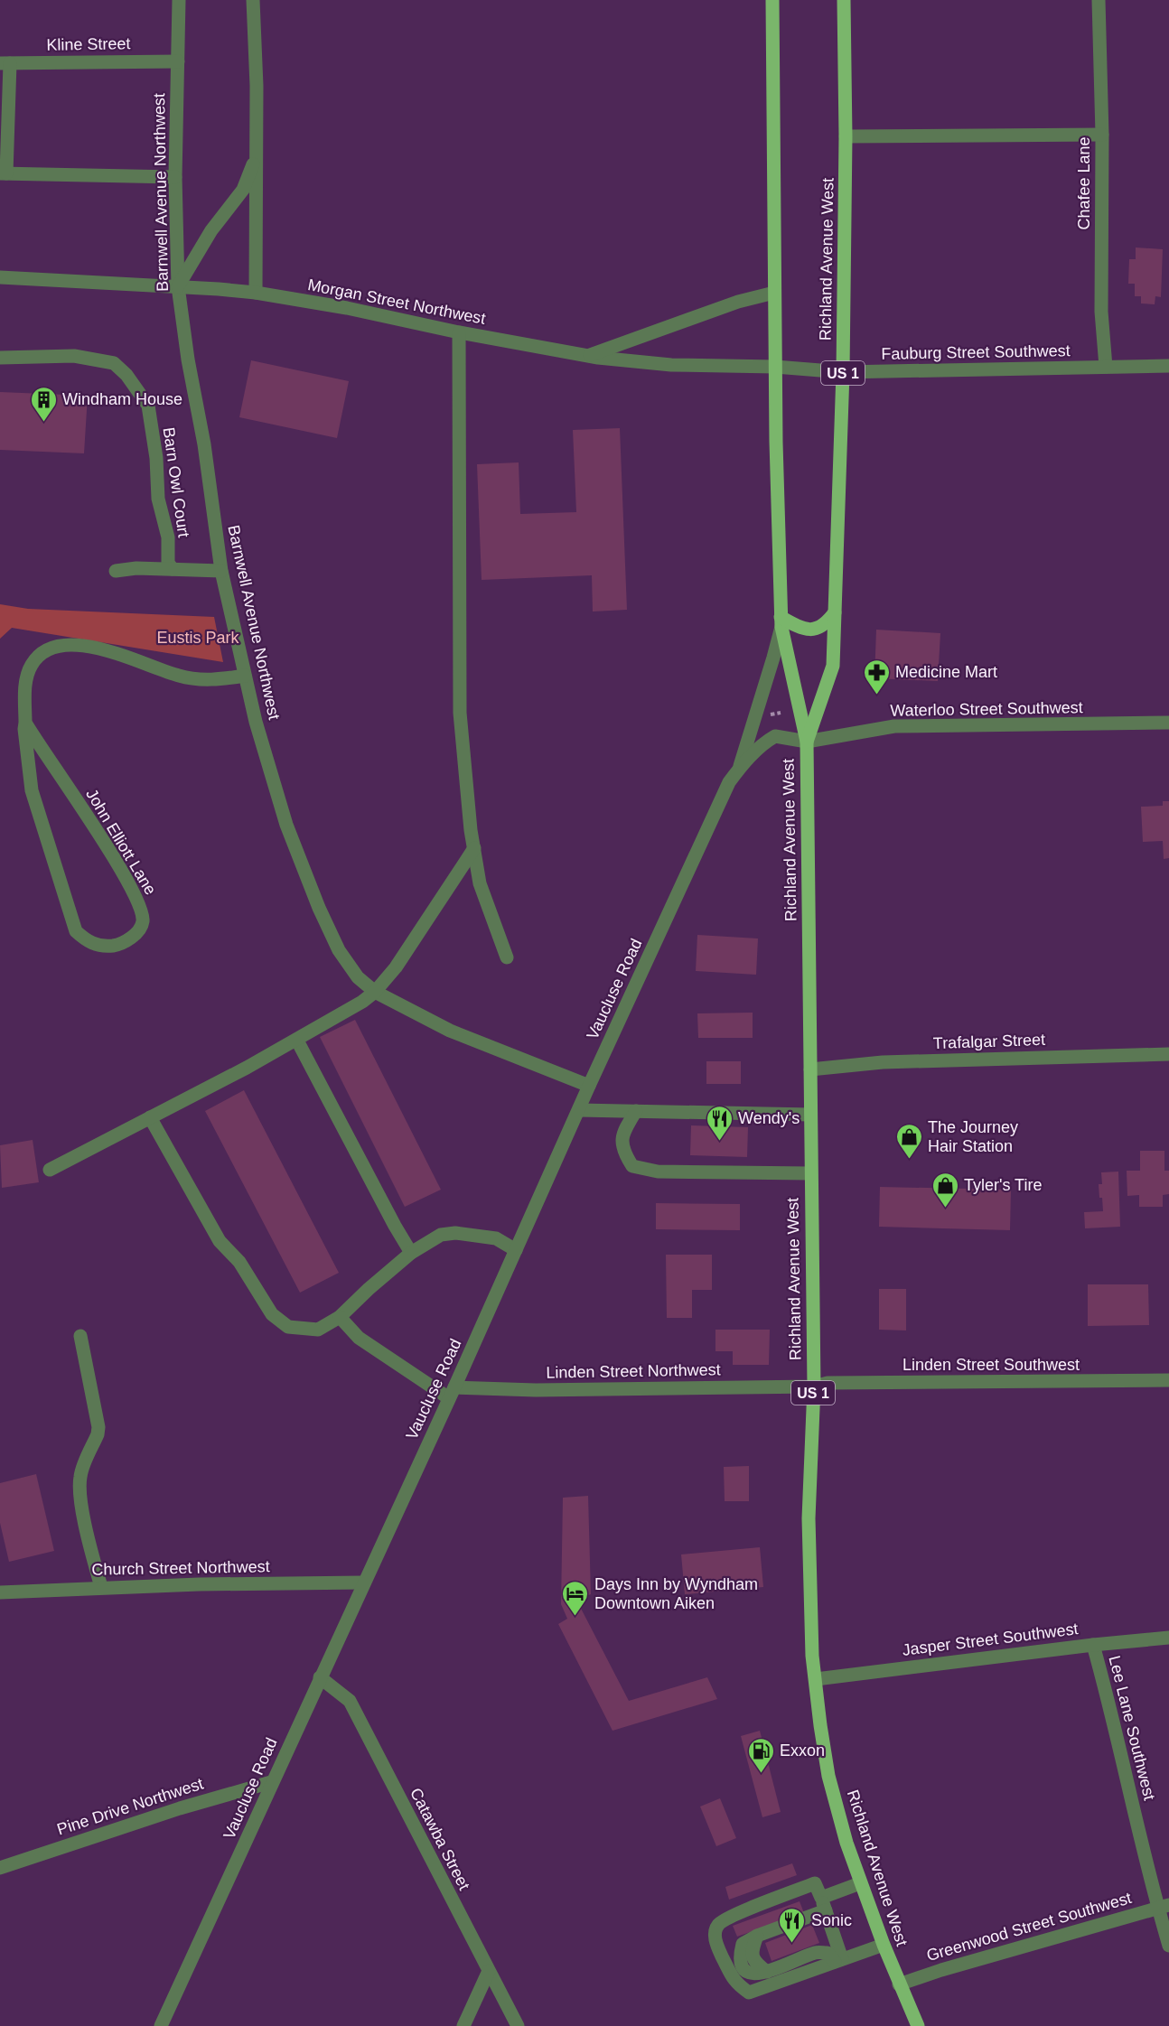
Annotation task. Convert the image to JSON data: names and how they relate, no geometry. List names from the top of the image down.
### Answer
{
  "streets": {
    "main road": ["Richland Avenue West", "US 1"],
    "street": [
      "Kline Street",
      "Chafee Lane",
      "Barnwell Avenue Northwest",
      "Morgan Street Northwest",
      "Fauburg Street Southwest",
      "Barn Owl Court",
      "Waterloo Street Southwest",
      "John Elliott Lane",
      "Vaucluse Road",
      "Trafalgar Street",
      "Linden Street Southwest",
      "Linden Street Northwest",
      "Church Street Northwest",
      "Jasper Street Southwest",
      "Lee Lane Southwest",
      "Pine Drive Northwest",
      "Catawba Street",
      "Greenwood Street Southwest"
    ]
  },
  "crossings": [
    ["Kline Street", "Barnwell Avenue Northwest"],
    ["Chafee Lane", "Fauburg Street Southwest"],
    ["Barnwell Avenue Northwest", "Morgan Street Northwest"],
    ["Barnwell Avenue Northwest", "John Elliott Lane"],
    ["Barnwell Avenue Northwest", "Vaucluse Road"],
    ["Richland Avenue West", "Fauburg Street Southwest"],
    ["Richland Avenue West", "Waterloo Street Southwest"],
    ["Richland Avenue West", "Trafalgar Street"],
    ["Richland Avenue West", "Linden Street Southwest"],
    ["Richland Avenue West", "Linden Street Northwest"],
    ["Richland Avenue West", "Jasper Street Southwest"],
    ["Richland Avenue West", "Greenwood Street Southwest"],
    ["Morgan Street Northwest", "Fauburg Street Southwest"],
    ["Waterloo Street Southwest", "Vaucluse Road"],
    ["Vaucluse Road", "Linden Street Northwest"],
    ["Vaucluse Road", "Church Street Northwest"],
    ["Vaucluse Road", "Pine Drive Northwest"],
    ["Vaucluse Road", "Catawba Street"],
    ["Linden Street Southwest", "Linden Street Northwest"],
    ["Jasper Street Southwest", "Lee Lane Southwest"],
    ["Lee Lane Southwest", "Greenwood Street Southwest"]
  ],
  "parks": ["Eustis Park"],
  "places": {
    "building": ["Windham House"],
    "pharmacy": ["Medicine Mart"],
    "restaurant": ["Wendy's", "Sonic"],
    "shop": ["The Journey Hair Station", "Tyler's Tire"],
    "hotel": ["Days Inn by Wyndham Downtown Aiken"],
    "fuel station": ["Exxon"]
  }
}
